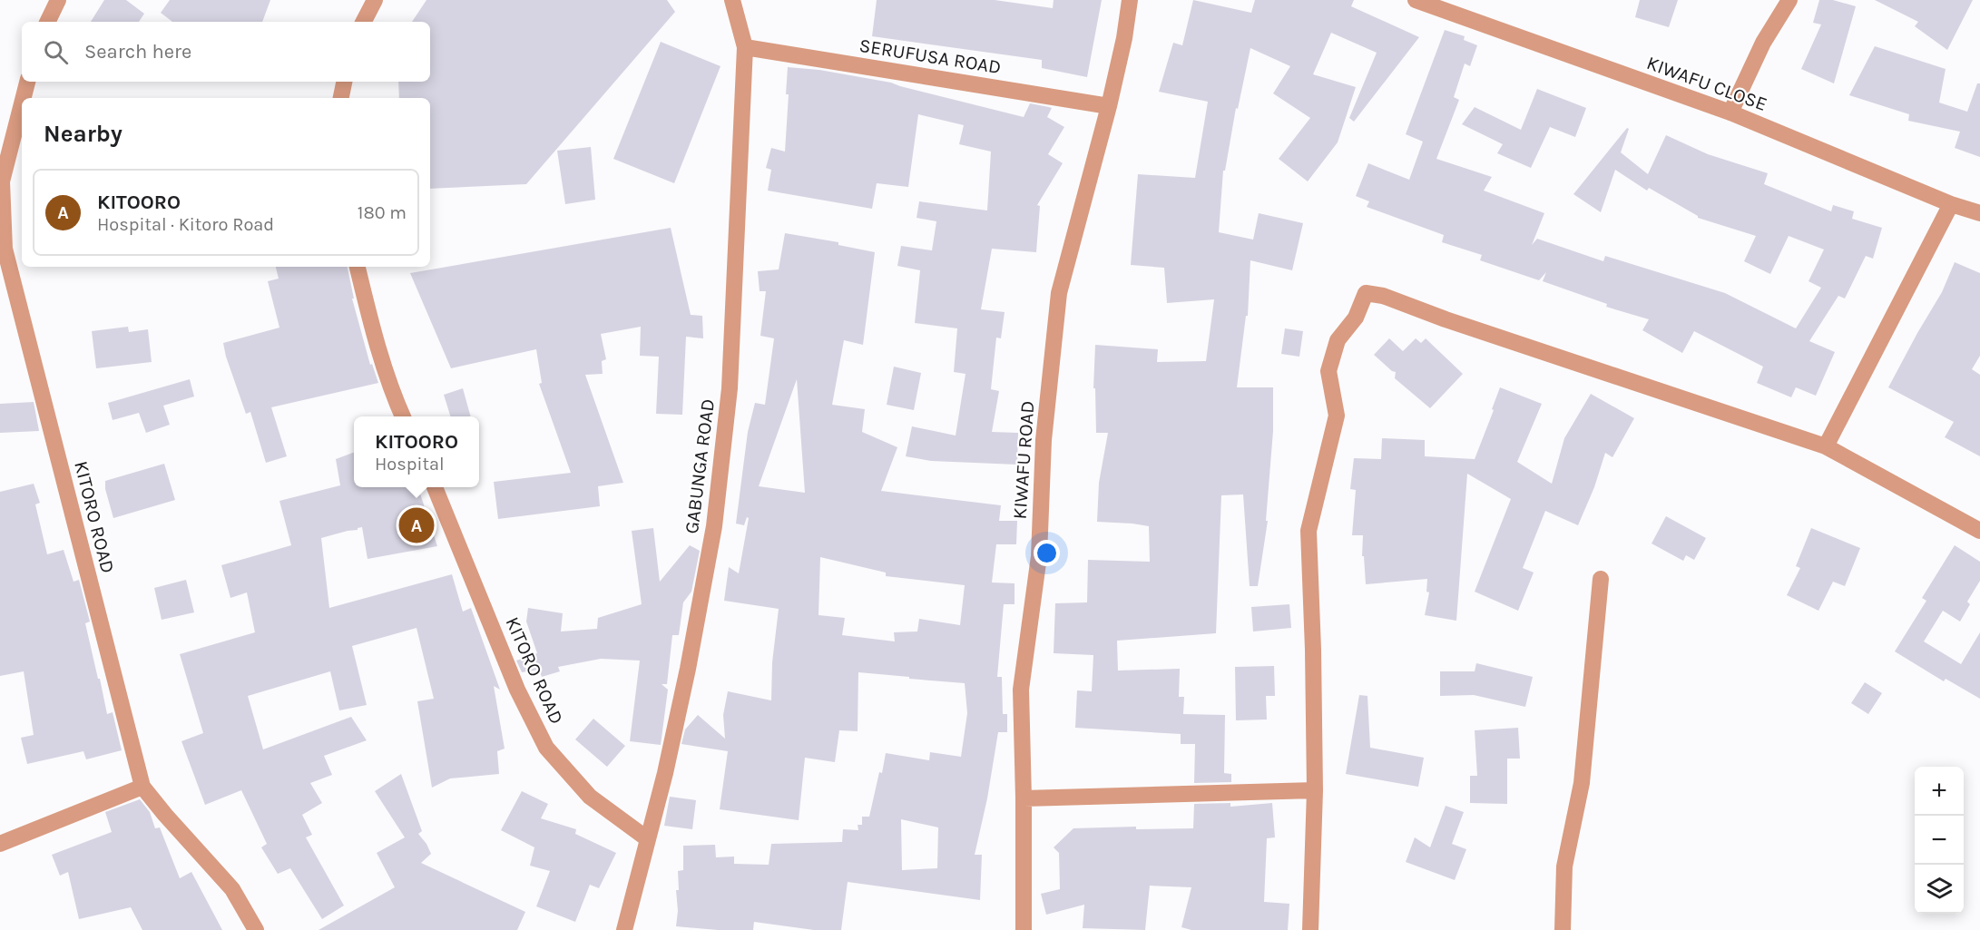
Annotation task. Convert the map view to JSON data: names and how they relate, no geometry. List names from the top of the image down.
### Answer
{
  "streets": {
    "street": [
      "SERUFUSA ROAD",
      "KIWAFU CLOSE",
      "KIWAFU ROAD",
      "GABUNGA ROAD",
      "KITORO ROAD"
    ]
  },
  "crossings": [
    ["SERUFUSA ROAD", "KIWAFU ROAD"],
    ["SERUFUSA ROAD", "GABUNGA ROAD"],
    ["GABUNGA ROAD", "KITORO ROAD"]
  ],
  "page": {
    "search": "Search here",
    "heading": "Nearby",
    "list": [
      {
        "mark": "A",
        "name": "KITOORO",
        "note": "Hospital · Kitoro Road",
        "value": "180 m"
      }
    ],
    "popup": ["KITOORO", "Hospital"],
    "pins": "A",
    "map_buttons": ["+", "−"]
  }
}
